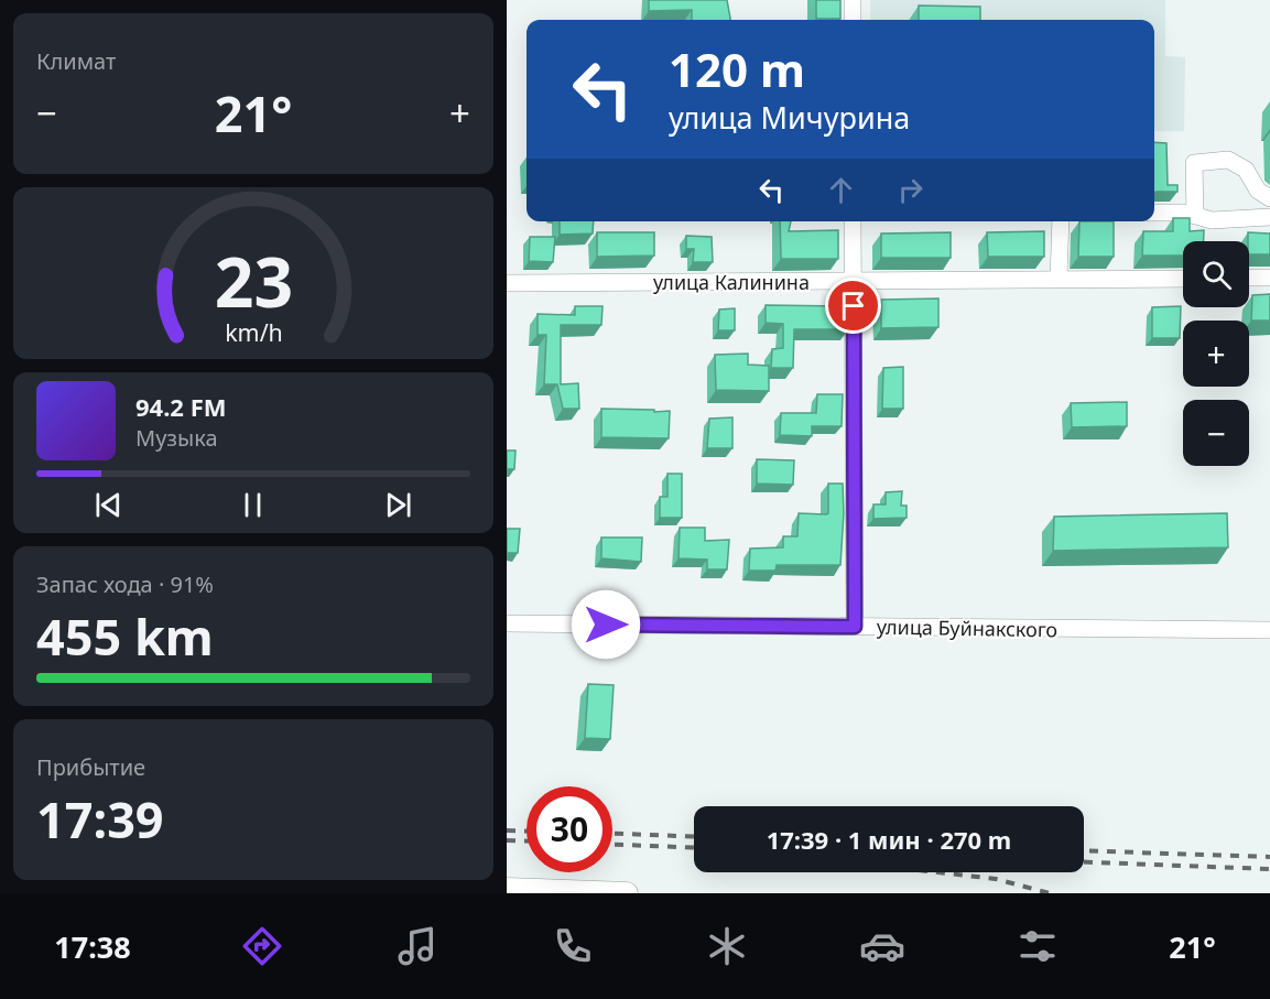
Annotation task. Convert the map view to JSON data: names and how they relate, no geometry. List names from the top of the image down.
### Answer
{
  "streets": {
    "street": ["улица Калинина", "улица Буйнакского"]
  },
  "page": {
    "tile": [
      "Климат",
      ["Запас хода · 91%", "455 km"],
      ["Прибытие", "17:39"]
    ],
    "turn": ["120 m", "улица Мичурина"],
    "heat": ["−", "21°", "+"],
    "map_buttons": ["+", "−"],
    "song": ["94.2 FM", "Музыка"],
    "limit": "30",
    "trip": "17:39 · 1 мин · 270 m",
    "tabs": ["17:38", "21°"],
    "gauge": ["23", "km/h"]
  }
}
